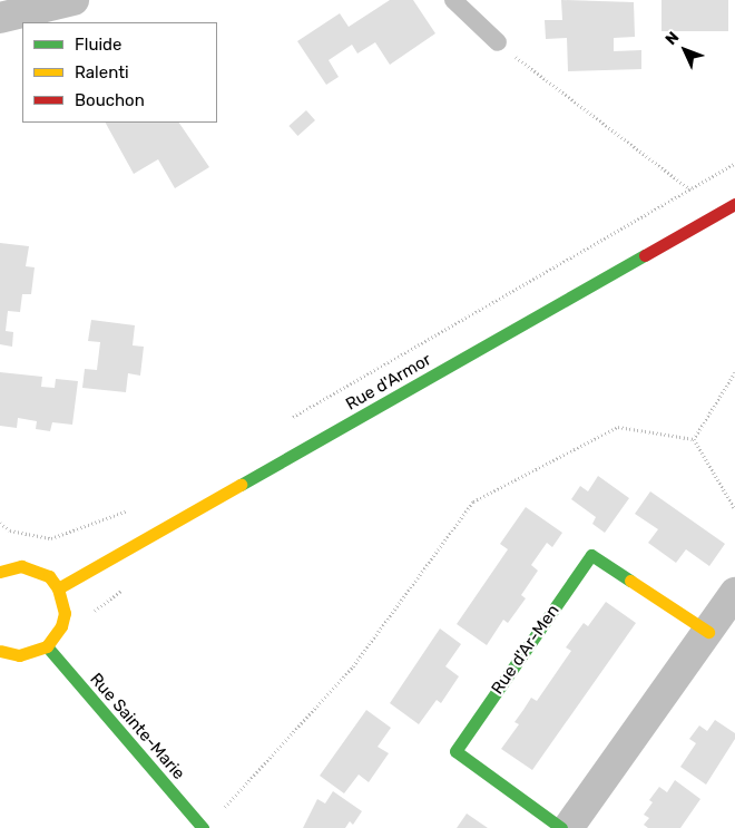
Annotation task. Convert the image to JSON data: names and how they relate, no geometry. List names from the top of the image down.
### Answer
{
  "streets": {
    "main road": ["Rue d'Armor", "Rue d'Ar-Men", "Rue Sainte-Marie"]
  },
  "legend": ["Fluide", "Ralenti", "Bouchon"],
  "north": "top left"
}
